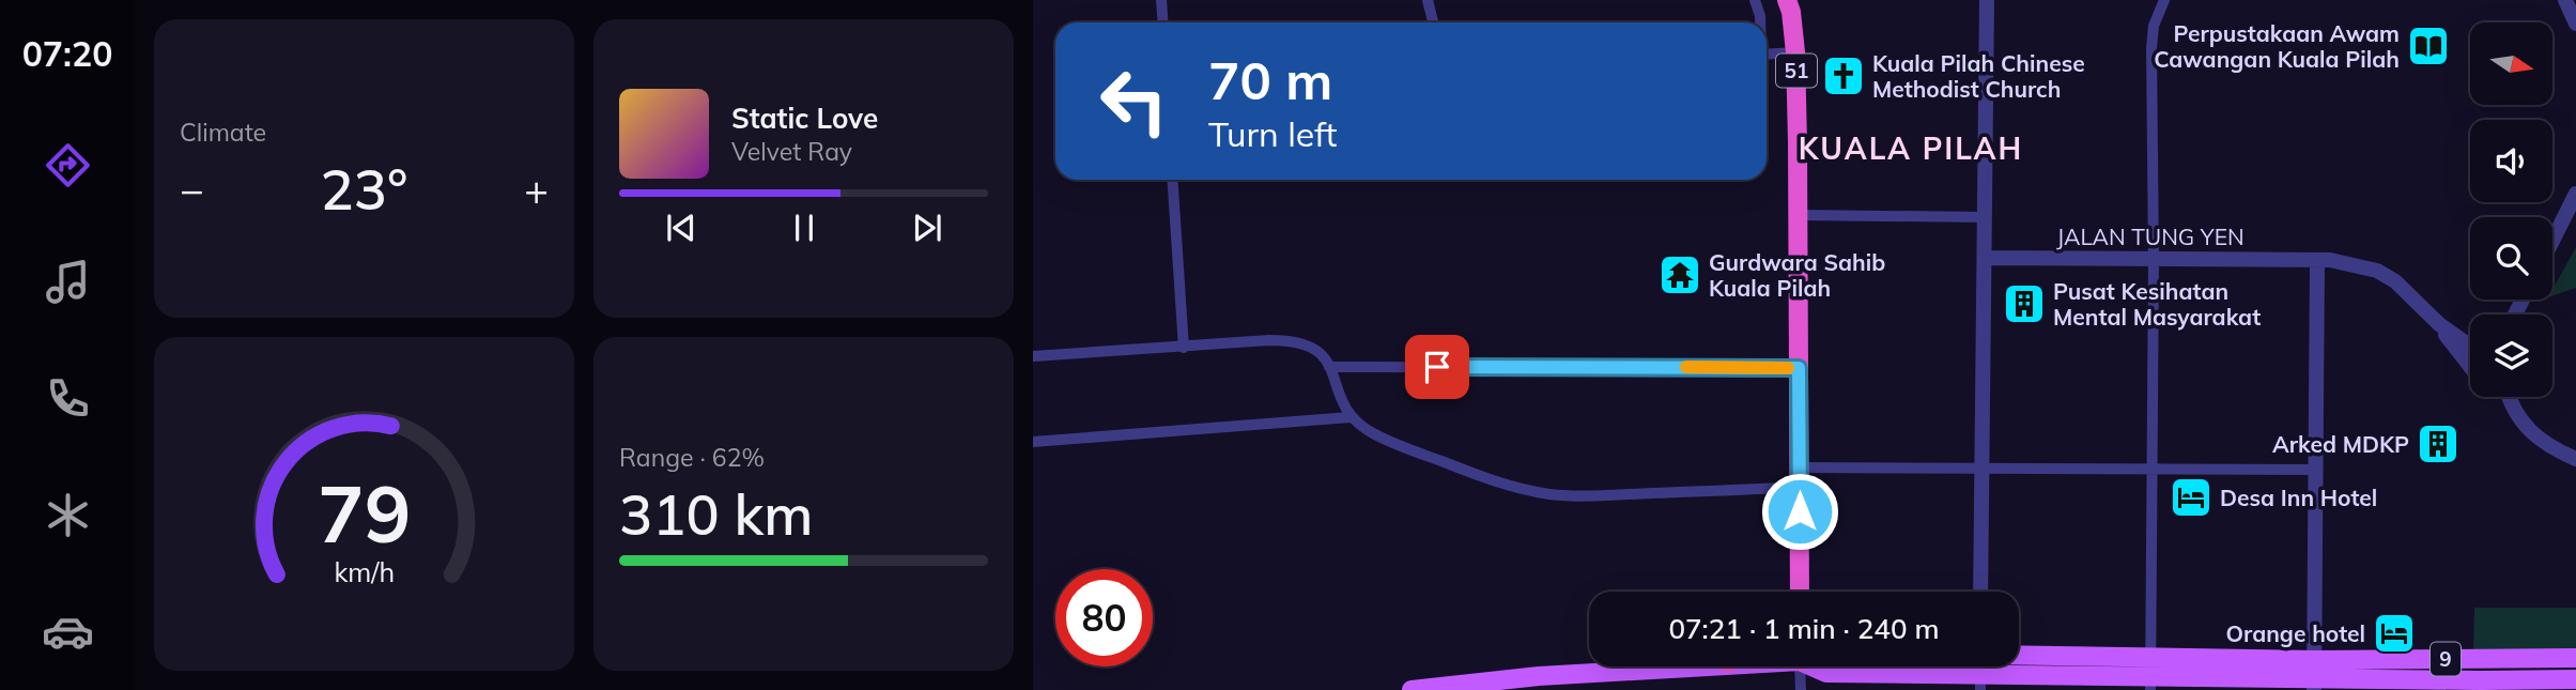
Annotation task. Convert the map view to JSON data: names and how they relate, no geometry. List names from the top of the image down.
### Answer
{
  "streets": {
    "highway": ["51"],
    "main road": ["9"],
    "street": ["JALAN TUNG YEN"]
  },
  "districts": ["KUALA PILAH"],
  "places": {
    "library": ["Perpustakaan Awam Cawangan Kuala Pilah"],
    "church": ["Kuala Pilah Chinese Methodist Church"],
    "temple": ["Gurdwara Sahib Kuala Pilah"],
    "building": ["Pusat Kesihatan Mental Masyarakat", "Arked MDKP"],
    "hotel": ["Desa Inn Hotel", "Orange hotel"]
  },
  "north": "right",
  "page": {
    "tabs": "07:20",
    "tile": [
      "Climate",
      ["Range · 62%", "310 km"]
    ],
    "turn": ["70 m", "Turn left"],
    "song": ["Static Love", "Velvet Ray"],
    "heat": ["−", "23°", "+"],
    "limit": "80",
    "trip": "07:21 · 1 min · 240 m",
    "gauge": ["79", "km/h"]
  }
}
